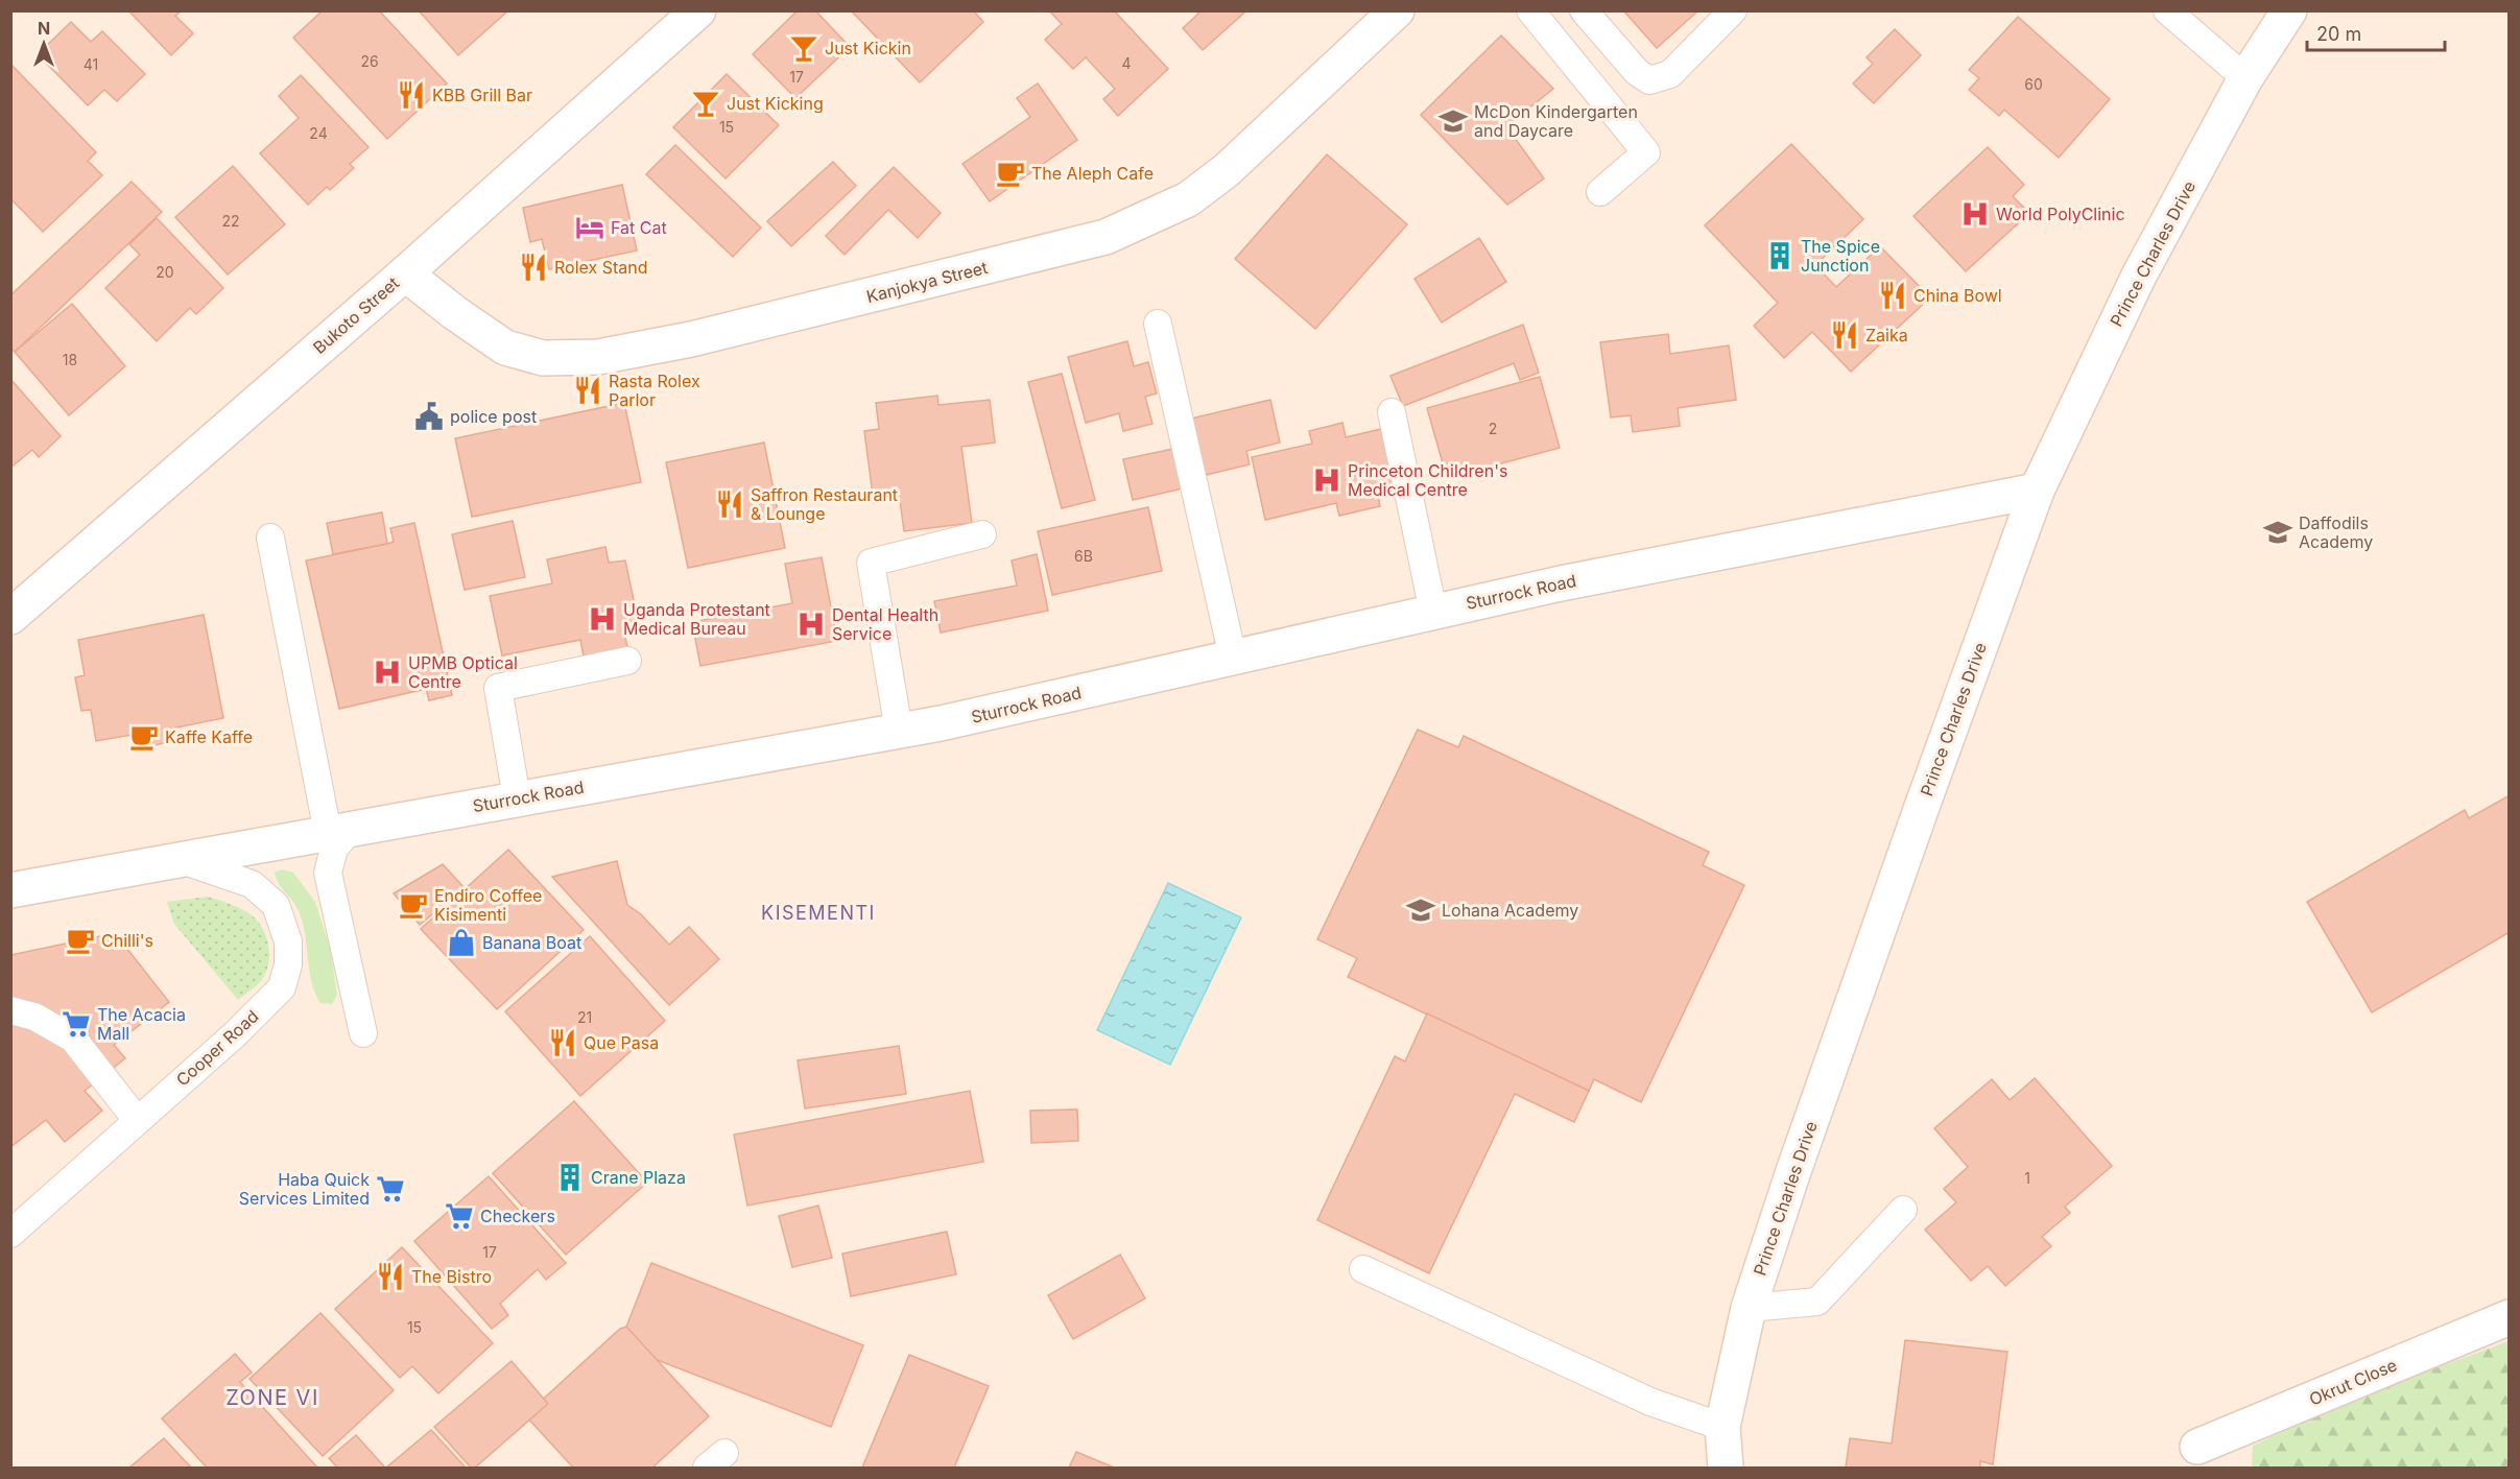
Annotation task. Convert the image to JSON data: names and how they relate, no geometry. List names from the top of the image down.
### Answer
{
  "streets": {
    "street": [
      "Prince Charles Drive",
      "Kanjokya Street",
      "Bukoto Street",
      "Sturrock Road",
      "Okrut Close"
    ],
    "lane": ["Cooper Road"]
  },
  "crossings": [
    ["Prince Charles Drive", "Sturrock Road"],
    ["Kanjokya Street", "Bukoto Street"],
    ["Sturrock Road", "Cooper Road"]
  ],
  "districts": ["KISEMENTI", "ZONE VI"],
  "places": {
    "bar": ["Just Kickin", "Just Kicking"],
    "restaurant": [
      "KBB Grill Bar",
      "Rolex Stand",
      "China Bowl",
      "Zaika",
      "Rasta Rolex Parlor",
      "Saffron Restaurant & Lounge",
      "Que Pasa",
      "The Bistro"
    ],
    "school or university": ["McDon Kindergarten and Daycare", "Daffodils Academy", "Lohana Academy"],
    "cafe": [
      "The Aleph Cafe",
      "Kaffe Kaffe",
      "Endiro Coffee Kisimenti",
      "Chilli's"
    ],
    "hospital": [
      "World PolyClinic",
      "Princeton Children's Medical Centre",
      "Uganda Protestant Medical Bureau",
      "Dental Health Service",
      "UPMB Optical Centre"
    ],
    "hotel": ["Fat Cat"],
    "building": ["The Spice Junction", "Crane Plaza"],
    "public building": ["police post"],
    "shop": ["Banana Boat"],
    "supermarket": ["The Acacia Mall", "Haba Quick Services Limited", "Checkers"]
  },
  "house_numbers": [
    "26",
    "4",
    "41",
    "17",
    "60",
    "15",
    "24",
    "22",
    "20",
    "18",
    "2",
    "6B",
    "21",
    "1",
    "17",
    "15"
  ],
  "scale_bar": "20 m",
  "north": "top"
}
